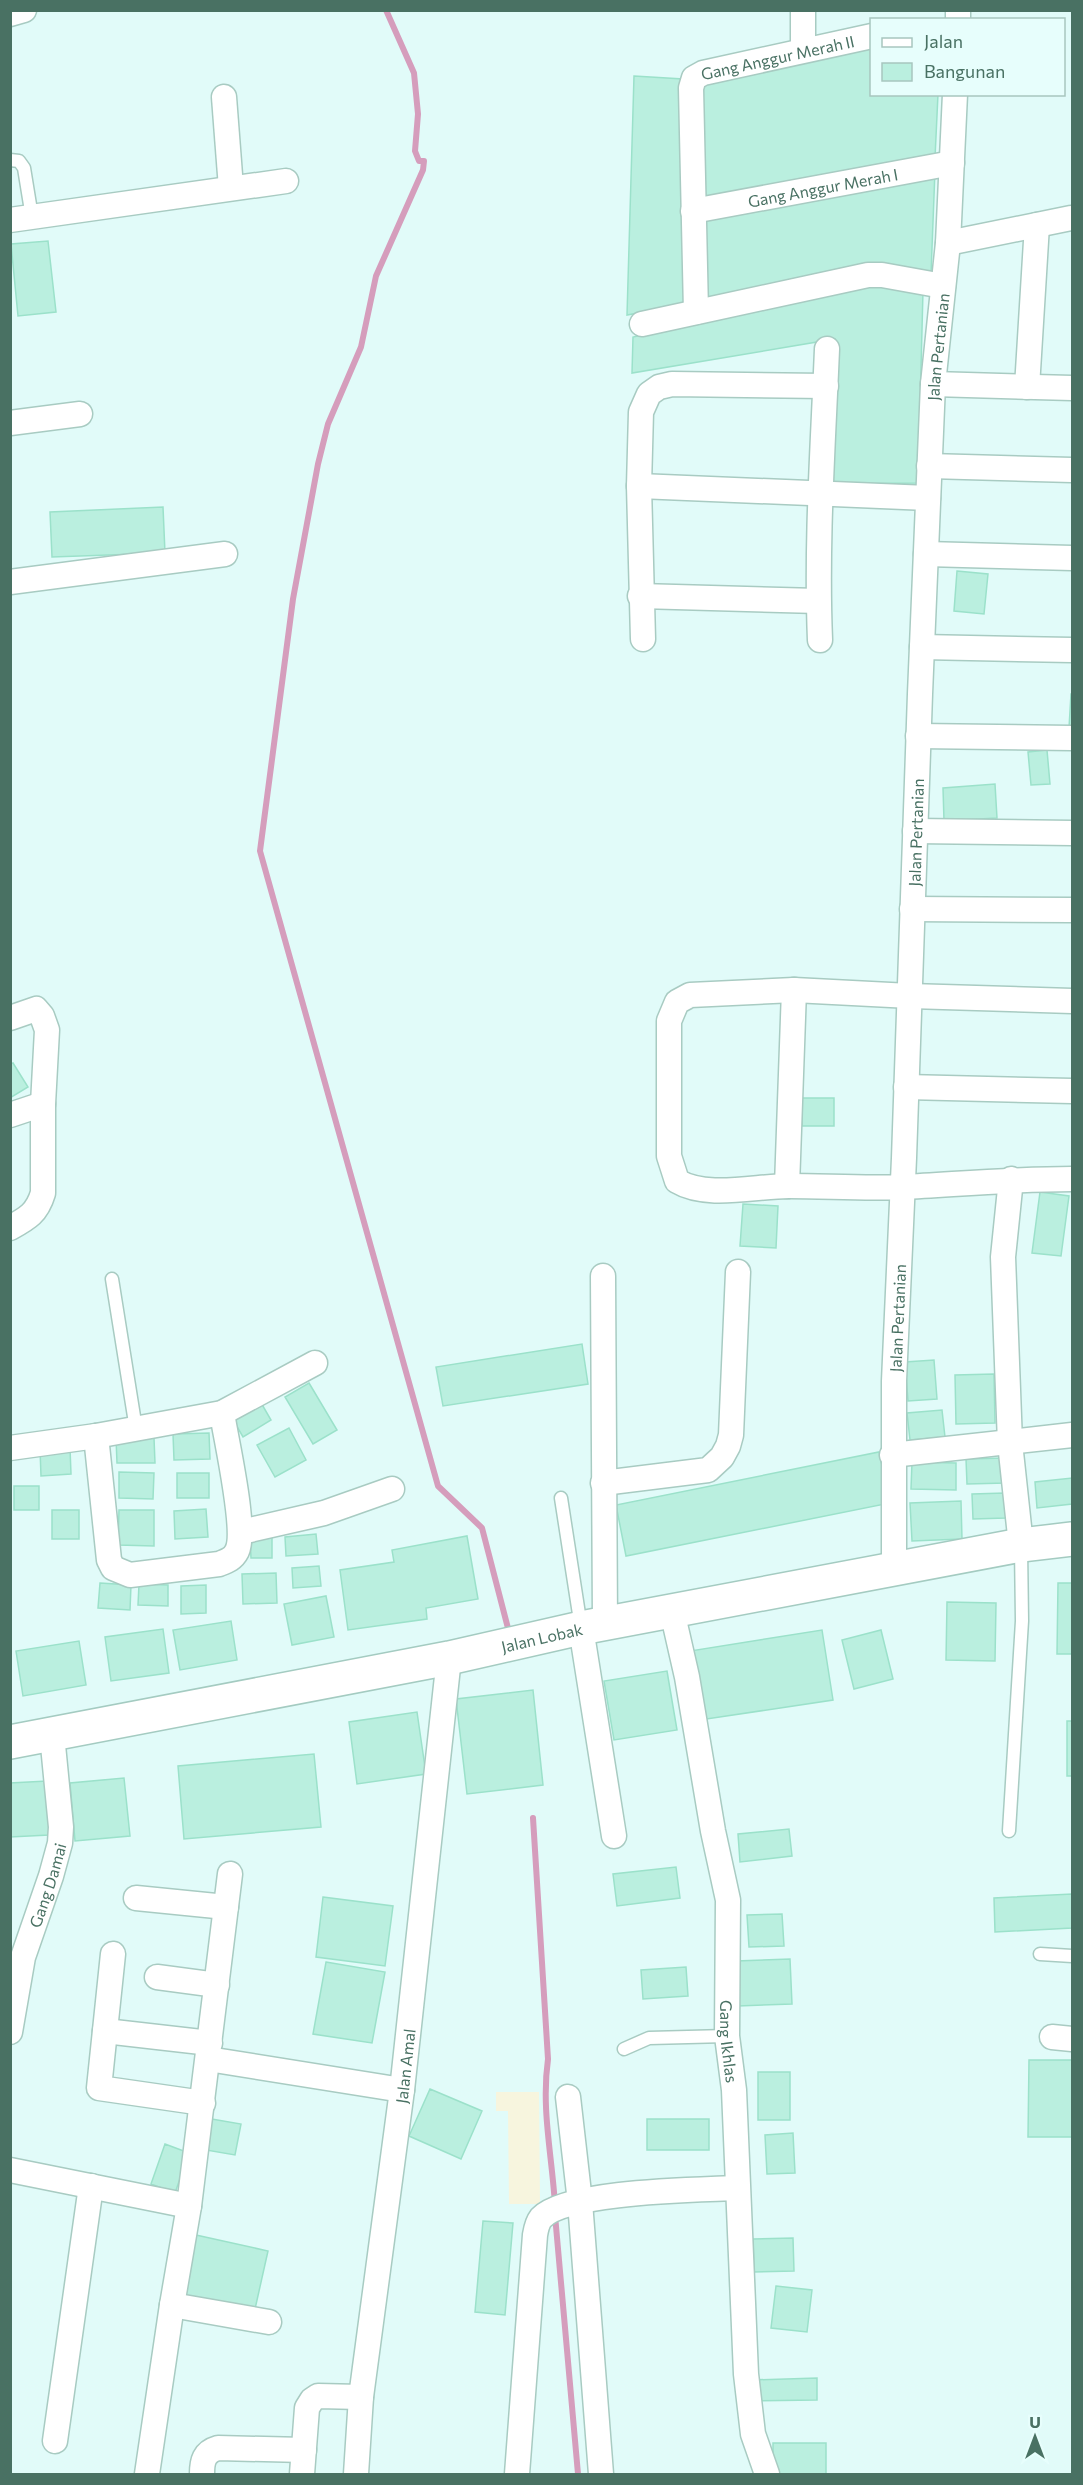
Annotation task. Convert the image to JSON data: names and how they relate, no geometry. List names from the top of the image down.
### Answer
{
  "streets": {
    "main road": ["Jalan Lobak"],
    "street": [
      "Gang Anggur Merah II",
      "Gang Anggur Merah I",
      "Jalan Pertanian",
      "Gang Damai",
      "Gang Ikhlas",
      "Jalan Amal"
    ]
  },
  "crossings": [
    ["Gang Anggur Merah II", "Gang Anggur Merah I"],
    ["Gang Anggur Merah I", "Jalan Pertanian"],
    ["Jalan Pertanian", "Jalan Lobak"],
    ["Jalan Lobak", "Gang Damai"],
    ["Jalan Lobak", "Gang Ikhlas"],
    ["Jalan Lobak", "Jalan Amal"]
  ],
  "legend": ["Jalan", "Bangunan"],
  "north": "top"
}
